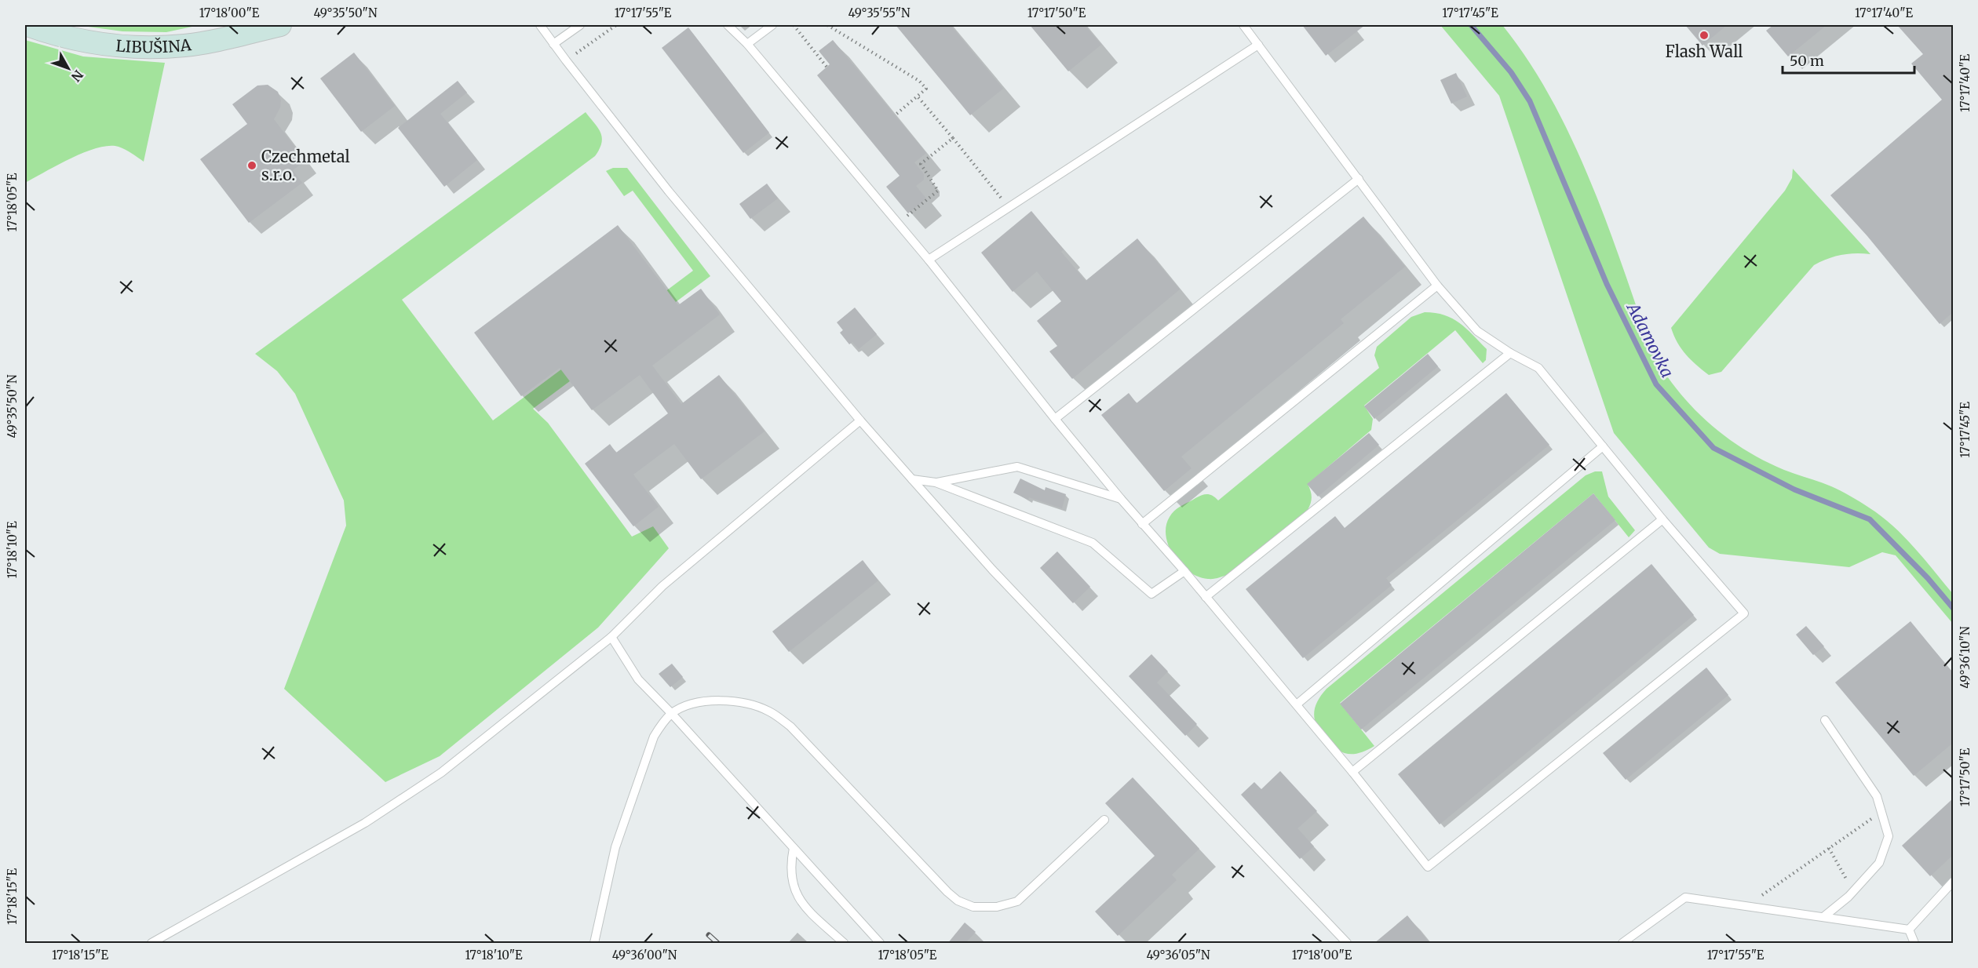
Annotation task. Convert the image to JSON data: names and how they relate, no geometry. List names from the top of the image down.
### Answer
{
  "streets": {
    "street": ["LIBUŠINA"]
  },
  "water": ["Adamovka"],
  "places": ["Flash Wall", "Czechmetal s.r.o."],
  "scale_bar": "50 m",
  "north": "bottom right",
  "coordinates": [
    "17°18'00\"E",
    "49°35'50\"N",
    "17°17'55\"E",
    "49°35'55\"N",
    "17°17'50\"E",
    "17°17'45\"E",
    "17°17'40\"E",
    "17°18'05\"E",
    "17°18'10\"E",
    "49°36'10\"N",
    "17°18'15\"E",
    "49°36'00\"N",
    "49°36'05\"N"
  ]
}
